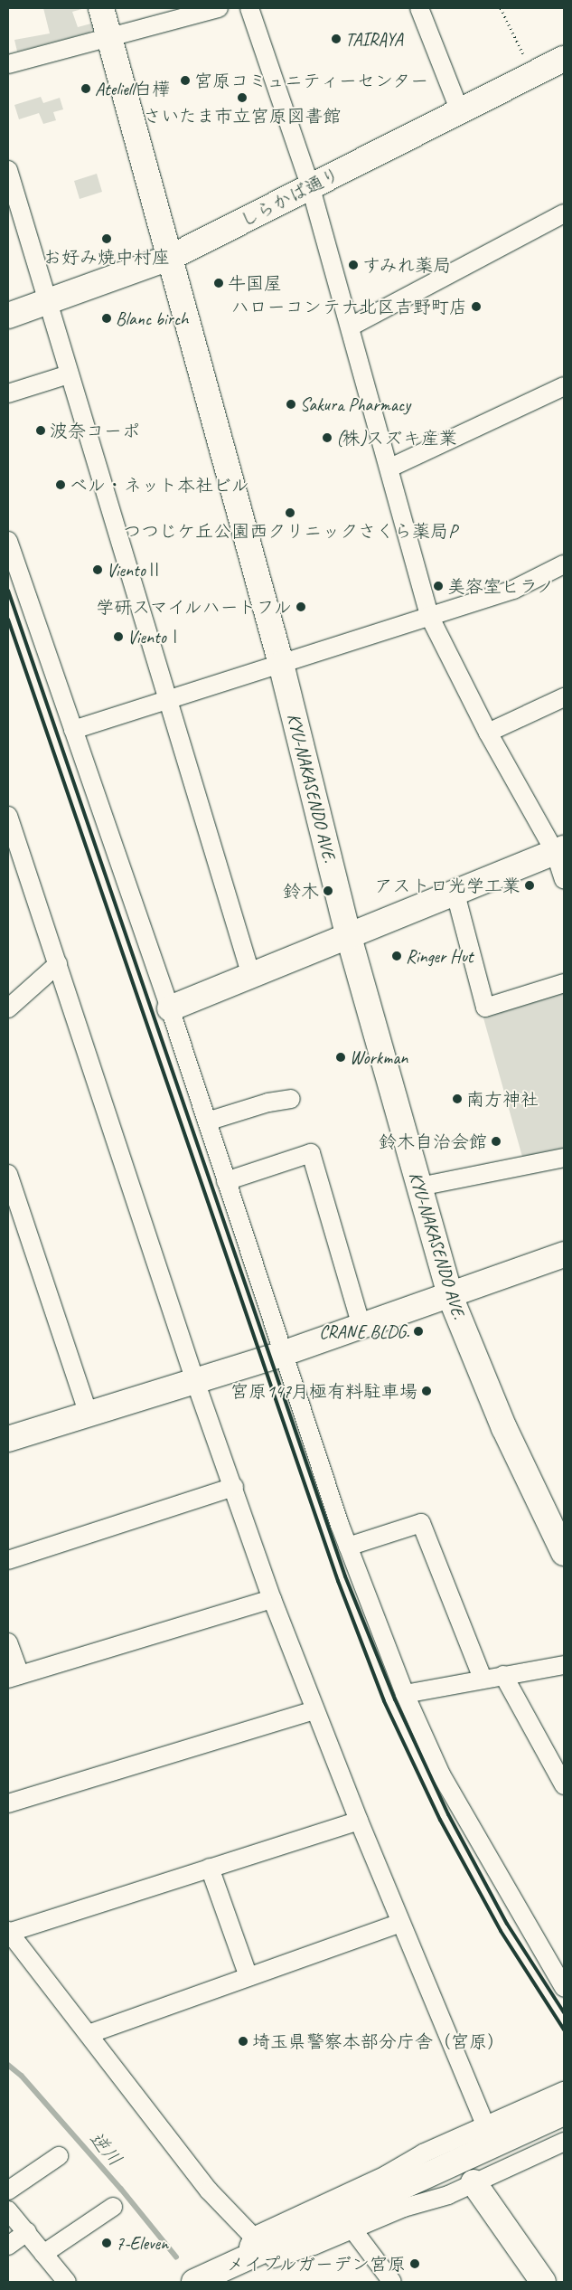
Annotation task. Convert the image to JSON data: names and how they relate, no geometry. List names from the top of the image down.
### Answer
{
  "streets": {
    "street": ["しらかば通り", "KYU-NAKASENDO AVE."]
  },
  "crossings": [
    ["しらかば通り", "KYU-NAKASENDO AVE."]
  ],
  "water": ["逆川"],
  "places": [
    "TAIRAYA",
    "宮原コミュニティーセンター",
    "Ateliell白樺",
    "さいたま市立宮原図書館",
    "お好み焼中村座",
    "すみれ薬局",
    "牛国屋",
    "ハローコンテナ北区吉野町店",
    "Blanc birch",
    "Sakura Pharmacy",
    "波奈コーポ",
    "(株)スズキ産業",
    "ベル・ネット本社ビル",
    "つつじケ丘公園西クリニックさくら薬局P",
    "VientoⅡ",
    "美容室ヒラノ",
    "学研スマイルハートフル",
    "VientoⅠ",
    "アストロ光学工業",
    "鈴木",
    "Ringer Hut",
    "Workman",
    "南方神社",
    "鈴木自治会館",
    "CRANE BLDG.",
    "宮原147月極有料駐車場",
    "埼玉県警察本部分庁舎（宮原）",
    "7-Eleven",
    "メイプルガーデン宮原"
  ]
}
